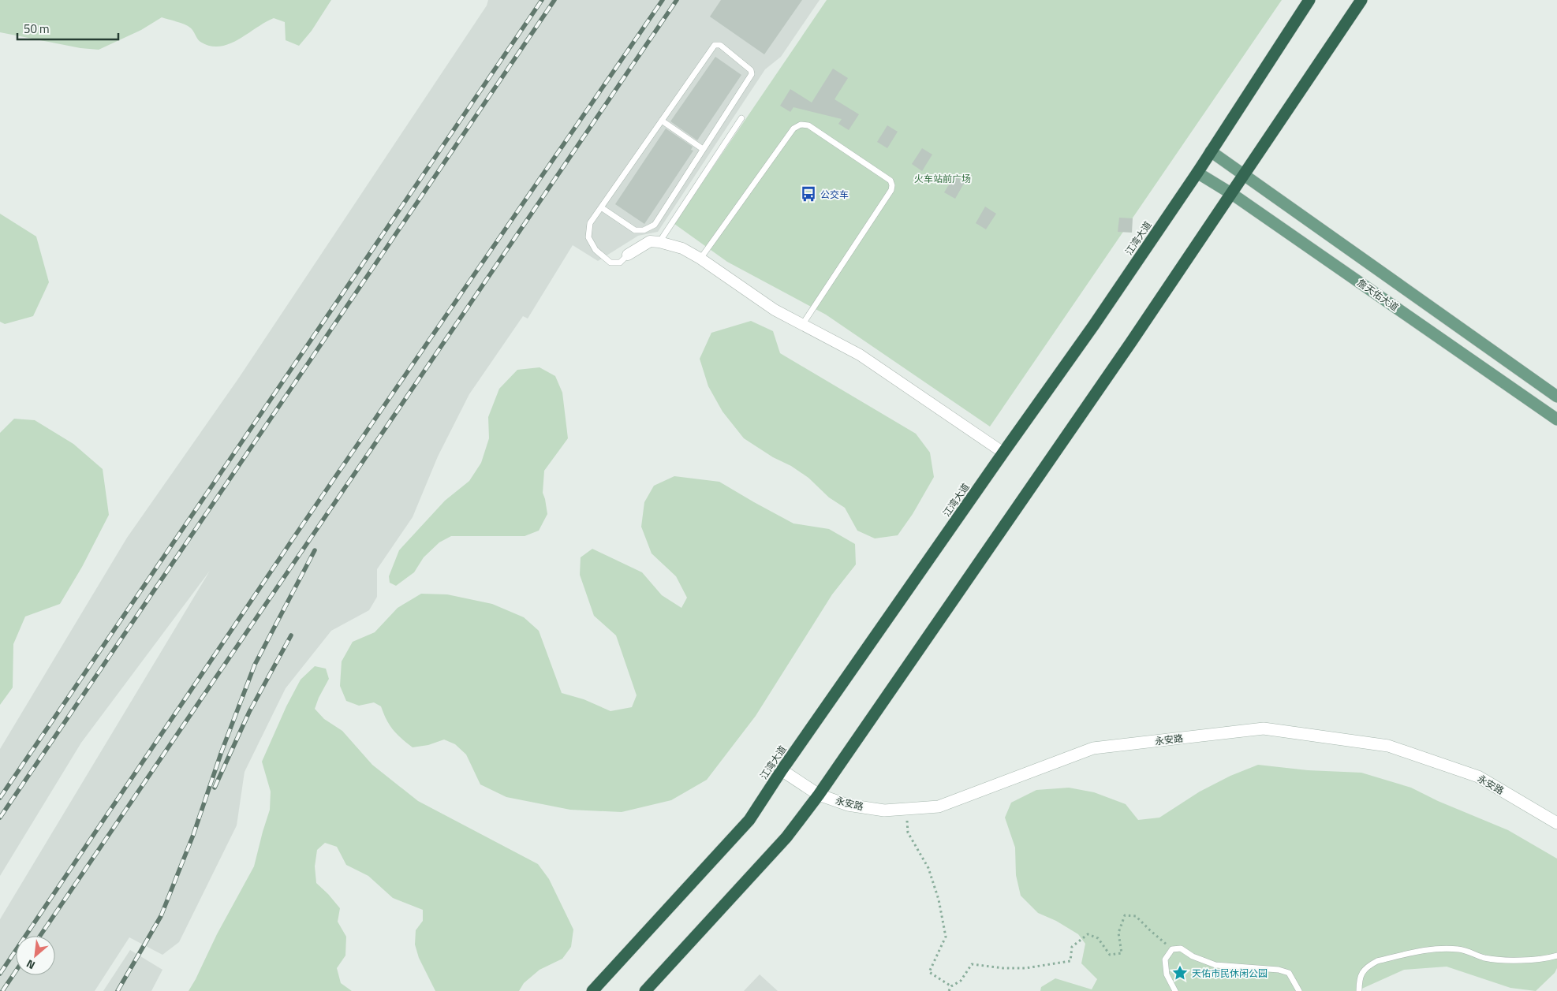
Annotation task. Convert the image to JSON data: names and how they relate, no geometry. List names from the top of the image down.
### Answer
{
  "streets": {
    "highway": ["江湾大道"],
    "main road": ["詹天佑大道"],
    "street": ["永安路"]
  },
  "crossings": [
    ["江湾大道", "詹天佑大道"],
    ["江湾大道", "永安路"]
  ],
  "parks": ["火车站前广场"],
  "places": {
    "bus stop": ["公交车"],
    "place": ["天佑市民休闲公园"]
  },
  "scale_bar": "50 m",
  "north": "bottom left"
}
